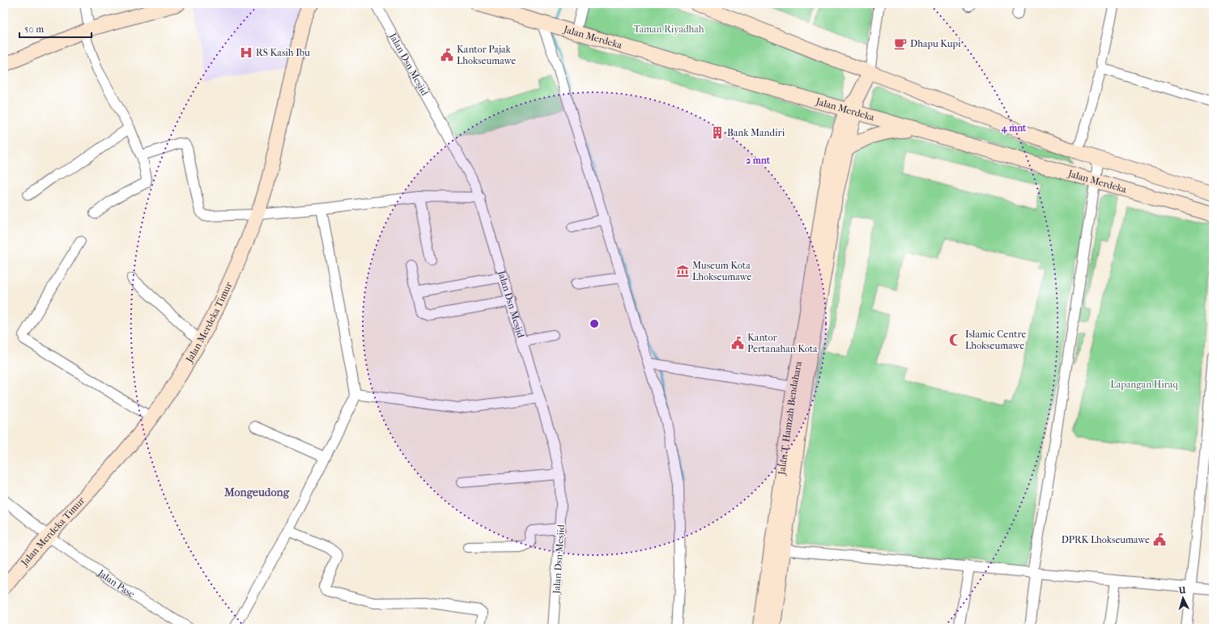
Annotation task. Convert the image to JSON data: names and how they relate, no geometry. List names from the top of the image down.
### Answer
{
  "streets": {
    "main road": ["Jalan Merdeka", "Jalan Merdeka Timur", "Jalan T. Hamzah Bendahara"],
    "street": ["Jalan Dsn Mesjid", "Jalan Pase"]
  },
  "crossings": [
    ["Jalan Merdeka", "Jalan T. Hamzah Bendahara"],
    ["Jalan Merdeka Timur", "Jalan Pase"]
  ],
  "districts": ["Mongeudong"],
  "parks": ["Taman Riyadhah", "Lapangan Hiraq"],
  "places": {
    "cafe": ["Dhapu Kupi"],
    "hospital": ["RS Kasih Ibu"],
    "public building": ["Kantor Pajak Lhokseumawe", "Kantor Pertanahan Kota", "DPRK Lhokseumawe"],
    "building": ["Bank Mandiri"],
    "museum": ["Museum Kota Lhokseumawe"],
    "mosque": ["Islamic Centre Lhokseumawe"]
  },
  "scale_bar": "50 m",
  "north": "top",
  "rings": ["4 mnt", "2 mnt"]
}
